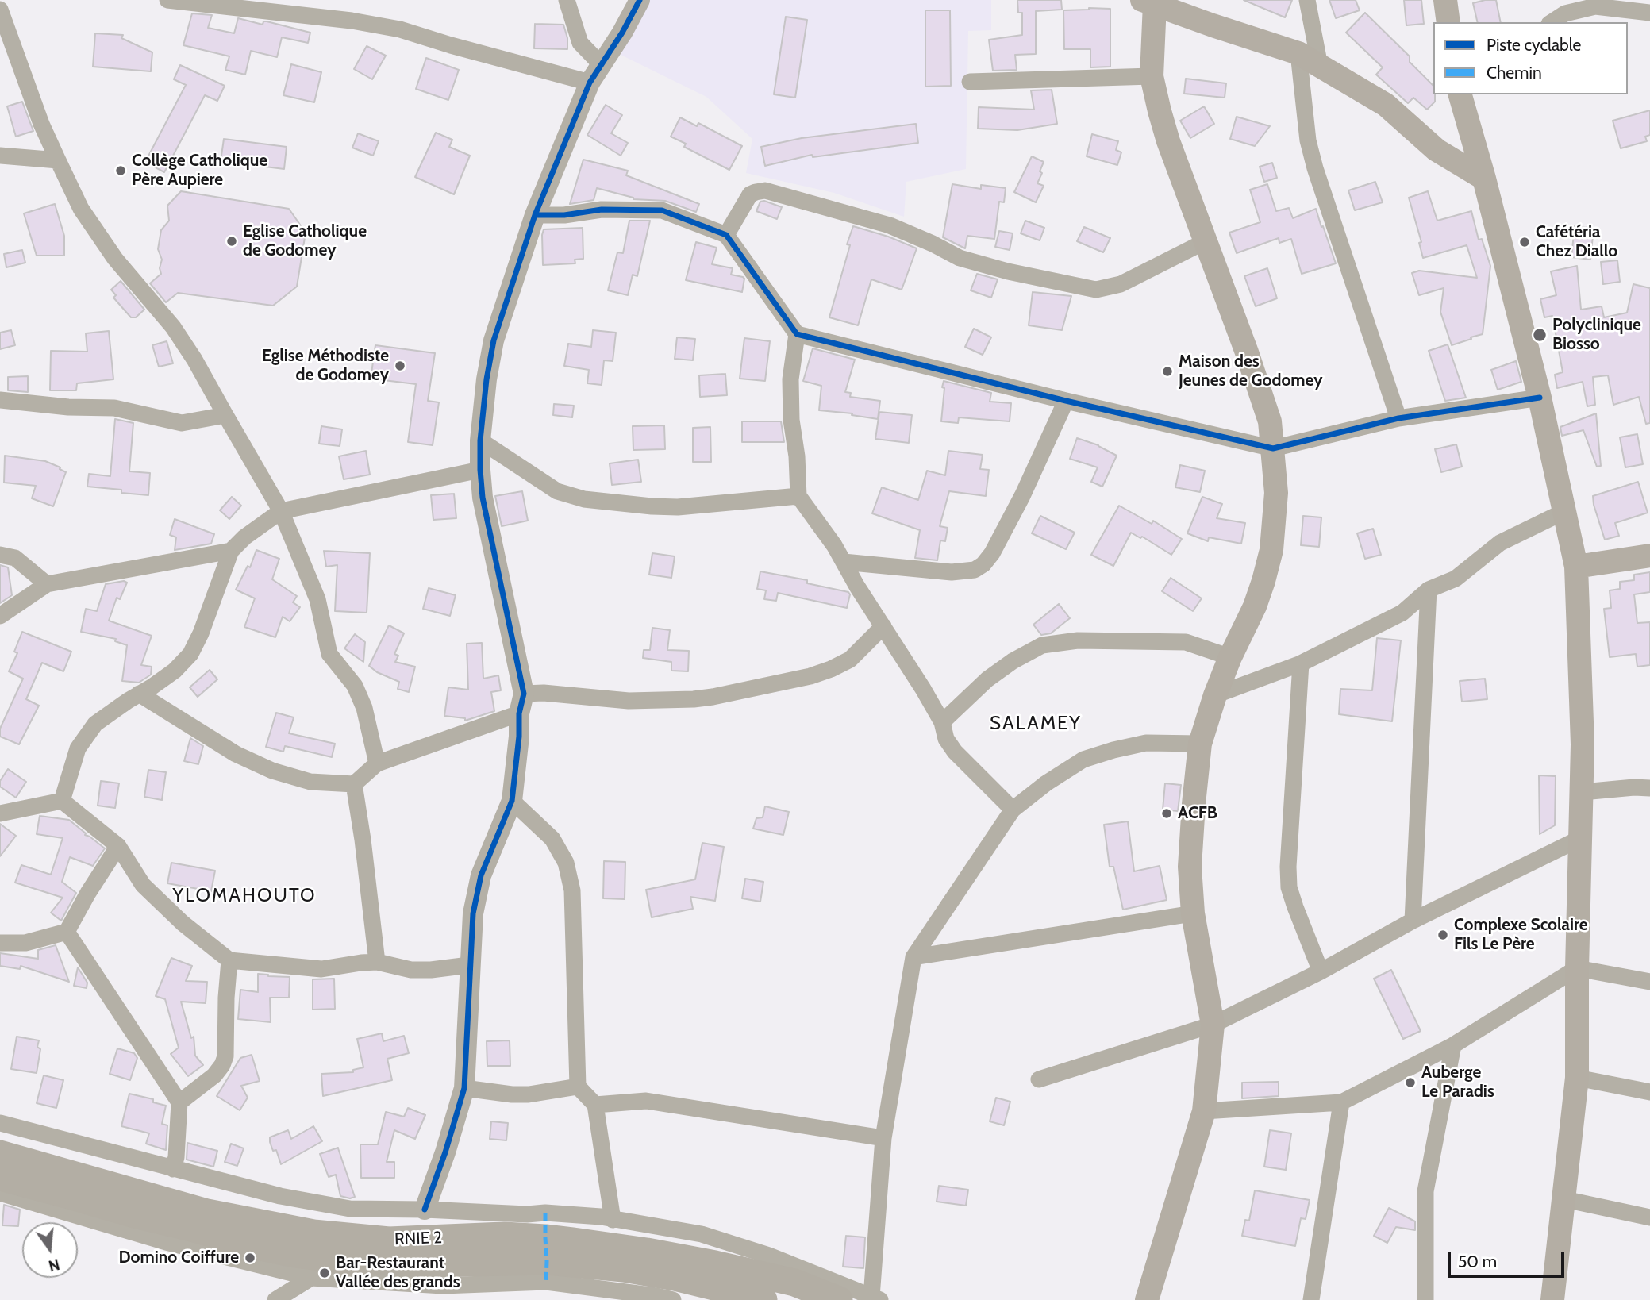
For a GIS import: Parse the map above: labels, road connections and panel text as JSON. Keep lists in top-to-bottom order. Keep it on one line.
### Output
{"streets":{"highway":["RNIE 2"]},"districts":["SALAMEY","YLOMAHOUTO"],"places":["Collège Catholique Père Aupiere","Eglise Catholique de Godomey","Cafétéria Chez Diallo","Polyclinique Biosso","Eglise Méthodiste de Godomey","Maison des Jeunes de Godomey","ACFB","Complexe Scolaire Fils Le Père","Auberge Le Paradis","Domino Coiffure","Bar-Restaurant Vallée des grands"],"legend":["Piste cyclable","Chemin"],"scale_bar":"50 m","north":"bottom"}
